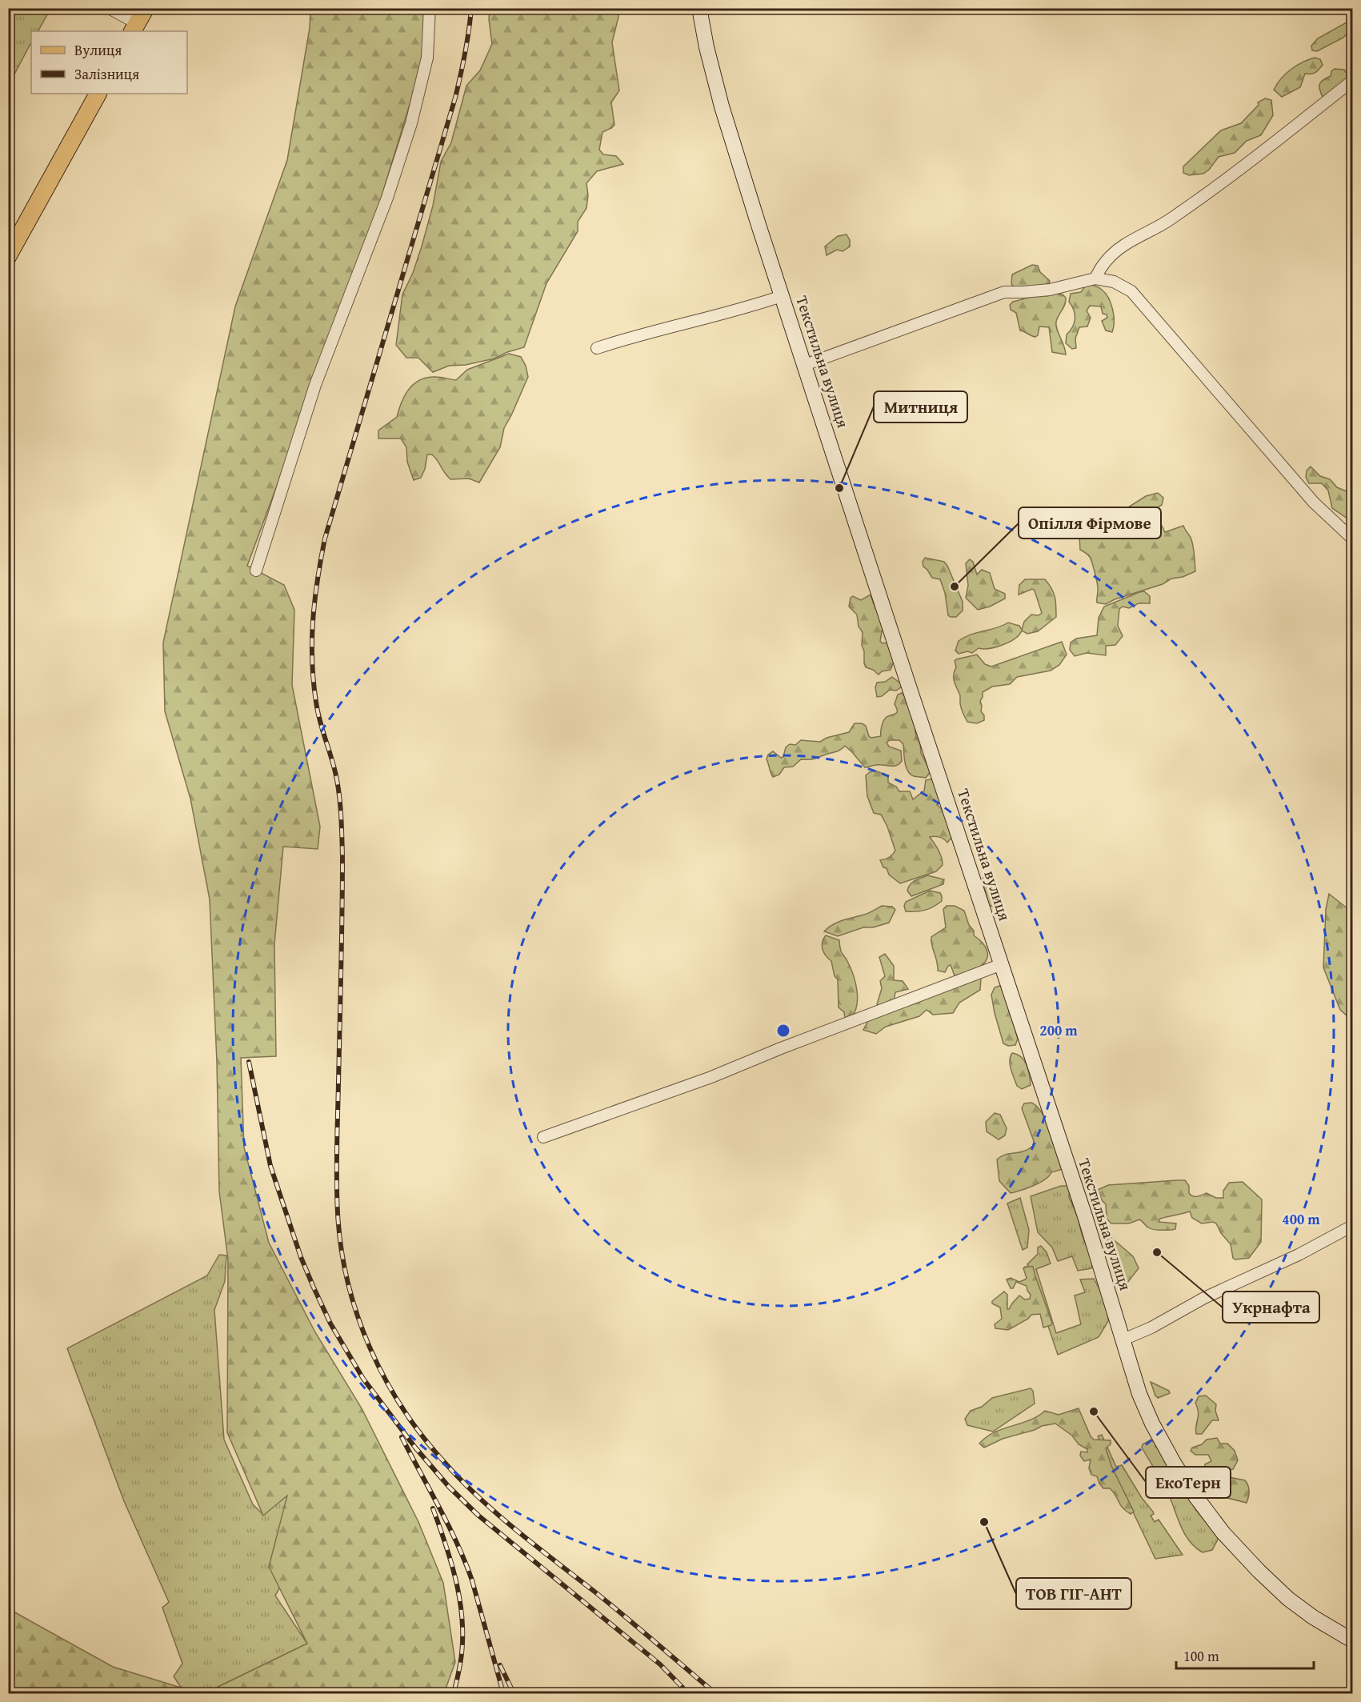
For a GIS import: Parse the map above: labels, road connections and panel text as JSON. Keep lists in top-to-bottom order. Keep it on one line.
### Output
{"streets":{"street":["Текстильна вулиця"]},"places":["Митниця","Опілля Фірмове","Укрнафта","ЕкоТерн","ТОВ ГІГ-АНТ"],"legend":["Вулиця","Залізниця"],"scale_bar":"100 m","rings":["200 m","400 m"]}
